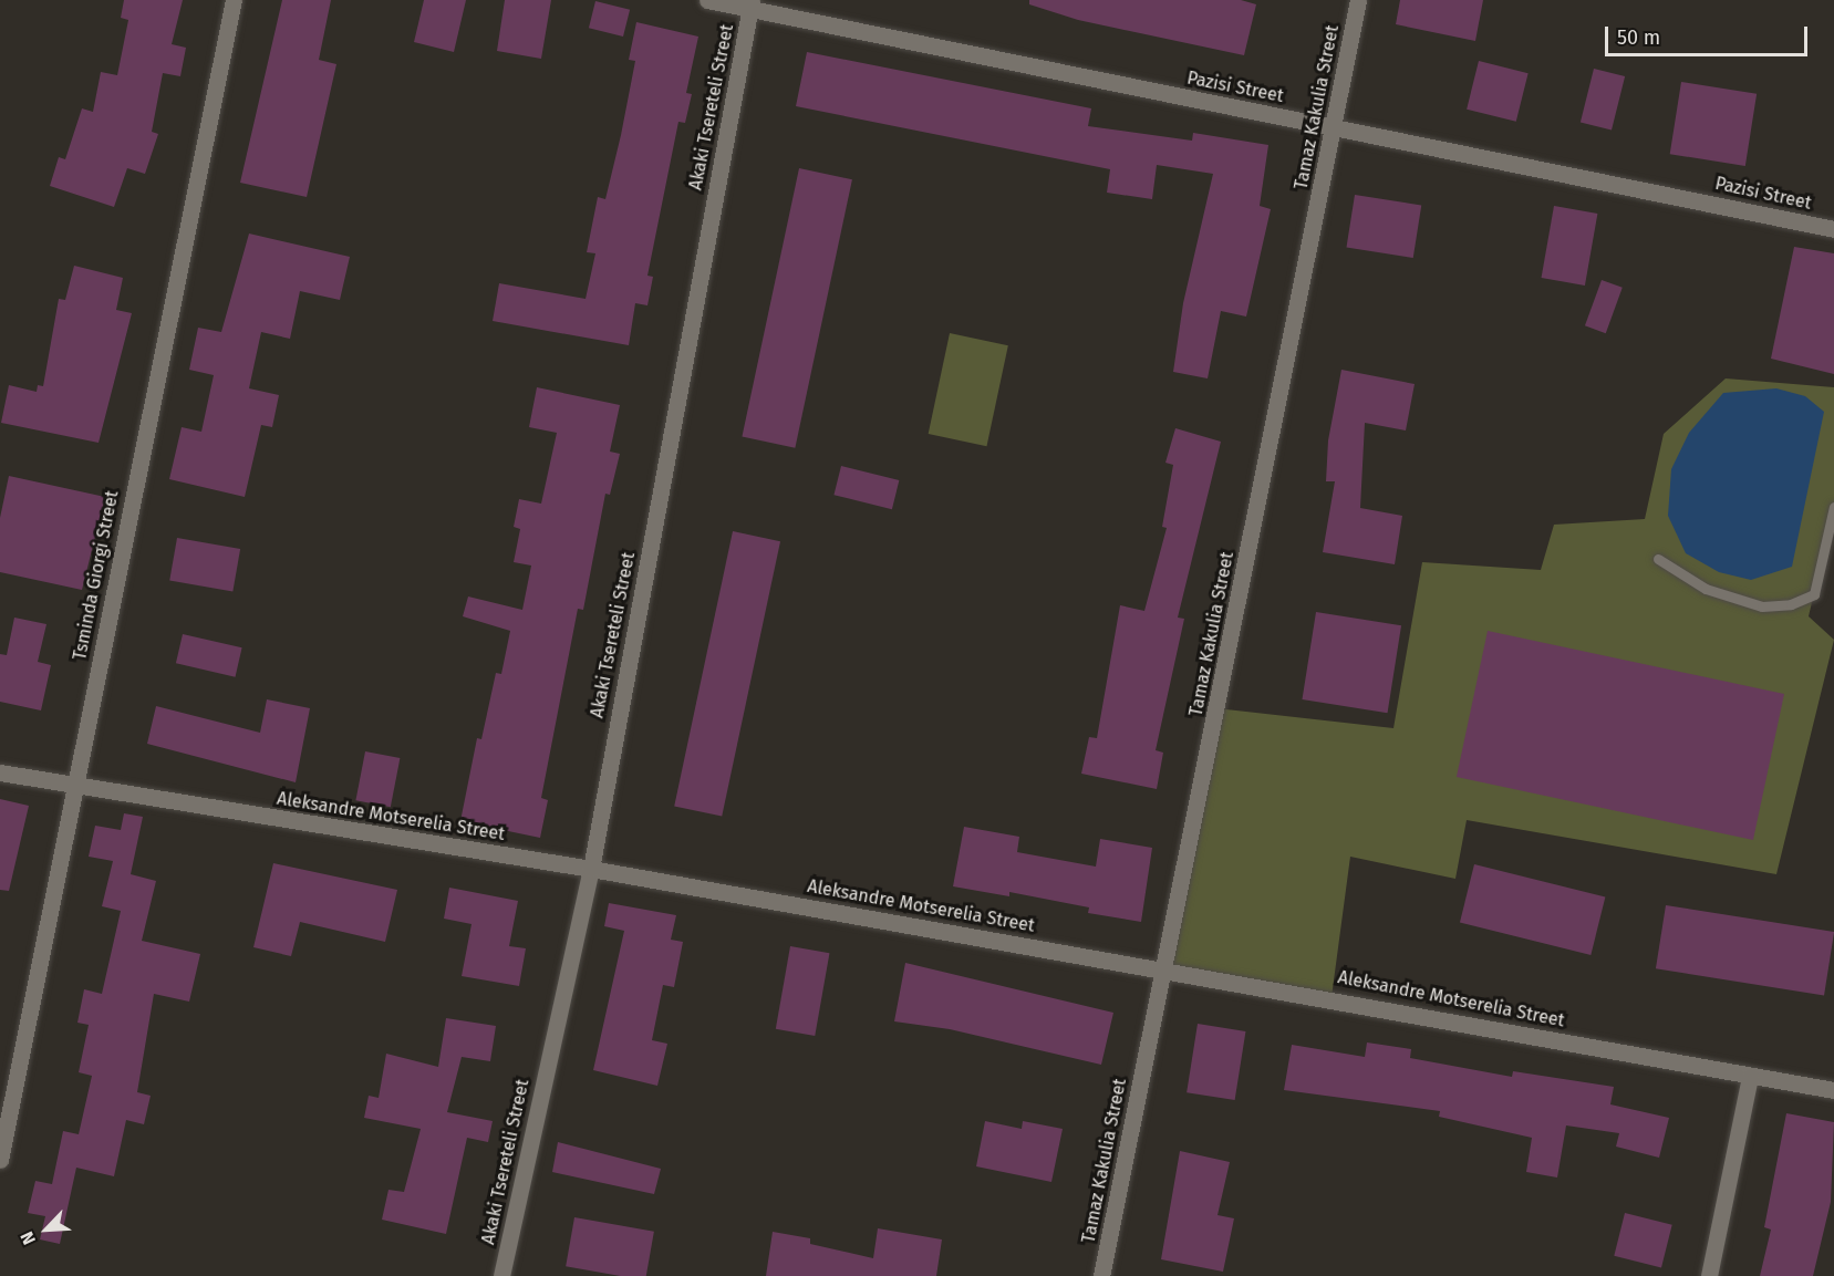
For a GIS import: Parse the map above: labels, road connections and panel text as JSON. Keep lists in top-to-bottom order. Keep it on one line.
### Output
{"streets":{"street":["Pazisi Street","Akaki Tsereteli Street","Tamaz Kakulia Street","Tsminda Giorgi Street","Aleksandre Motserelia Street"]},"crossings":[["Pazisi Street","Akaki Tsereteli Street"],["Pazisi Street","Tamaz Kakulia Street"],["Akaki Tsereteli Street","Aleksandre Motserelia Street"],["Tamaz Kakulia Street","Aleksandre Motserelia Street"],["Tsminda Giorgi Street","Aleksandre Motserelia Street"]],"scale_bar":"50 m","north":"bottom left"}
